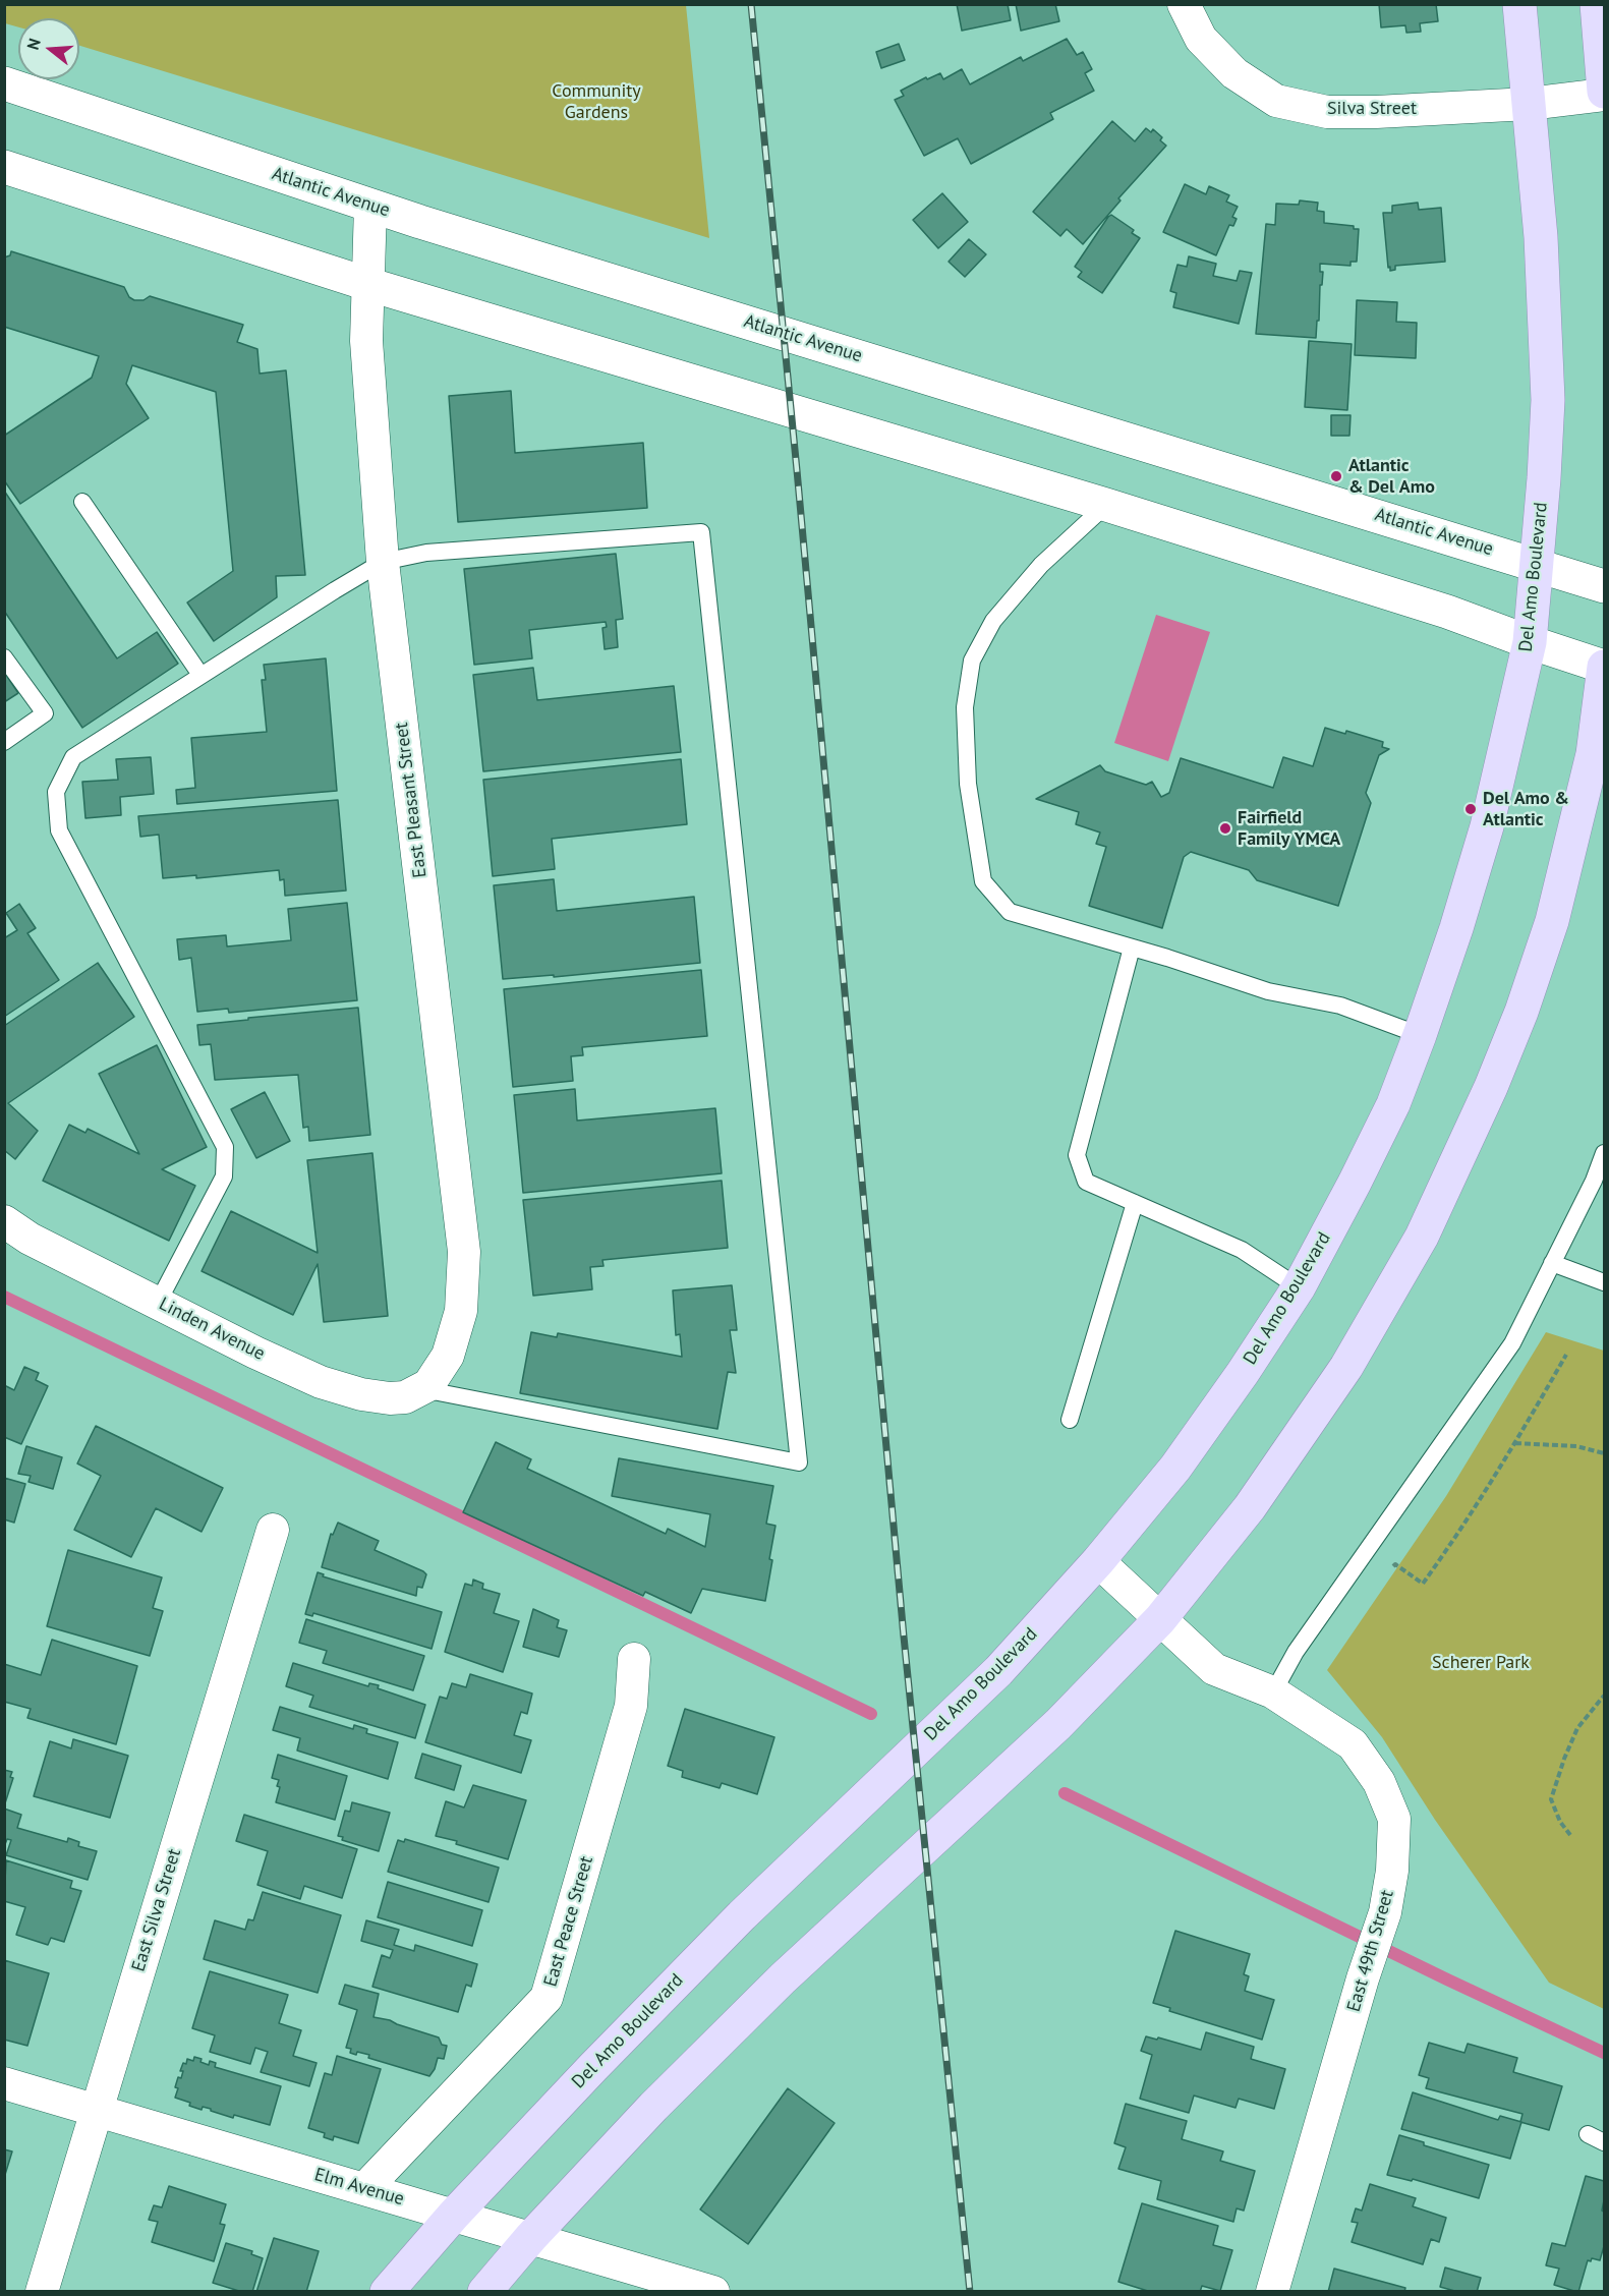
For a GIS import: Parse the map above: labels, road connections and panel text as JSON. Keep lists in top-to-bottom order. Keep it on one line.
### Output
{"streets":{"main road":["Atlantic Avenue","Del Amo Boulevard"],"street":["Silva Street","East Pleasant Street","Linden Avenue","East Silva Street","East Peace Street","East 49th Street","Elm Avenue"]},"crossings":[["Silva Street","Del Amo Boulevard"],["Atlantic Avenue","Del Amo Boulevard"],["Atlantic Avenue","East Pleasant Street"],["Del Amo Boulevard","East 49th Street"],["Del Amo Boulevard","Elm Avenue"],["East Pleasant Street","Linden Avenue"],["East Silva Street","Elm Avenue"],["East Peace Street","Elm Avenue"]],"parks":["Community Gardens","Scherer Park"],"places":["Atlantic & Del Amo","Del Amo & Atlantic","Fairfield Family YMCA"],"north":"left"}
